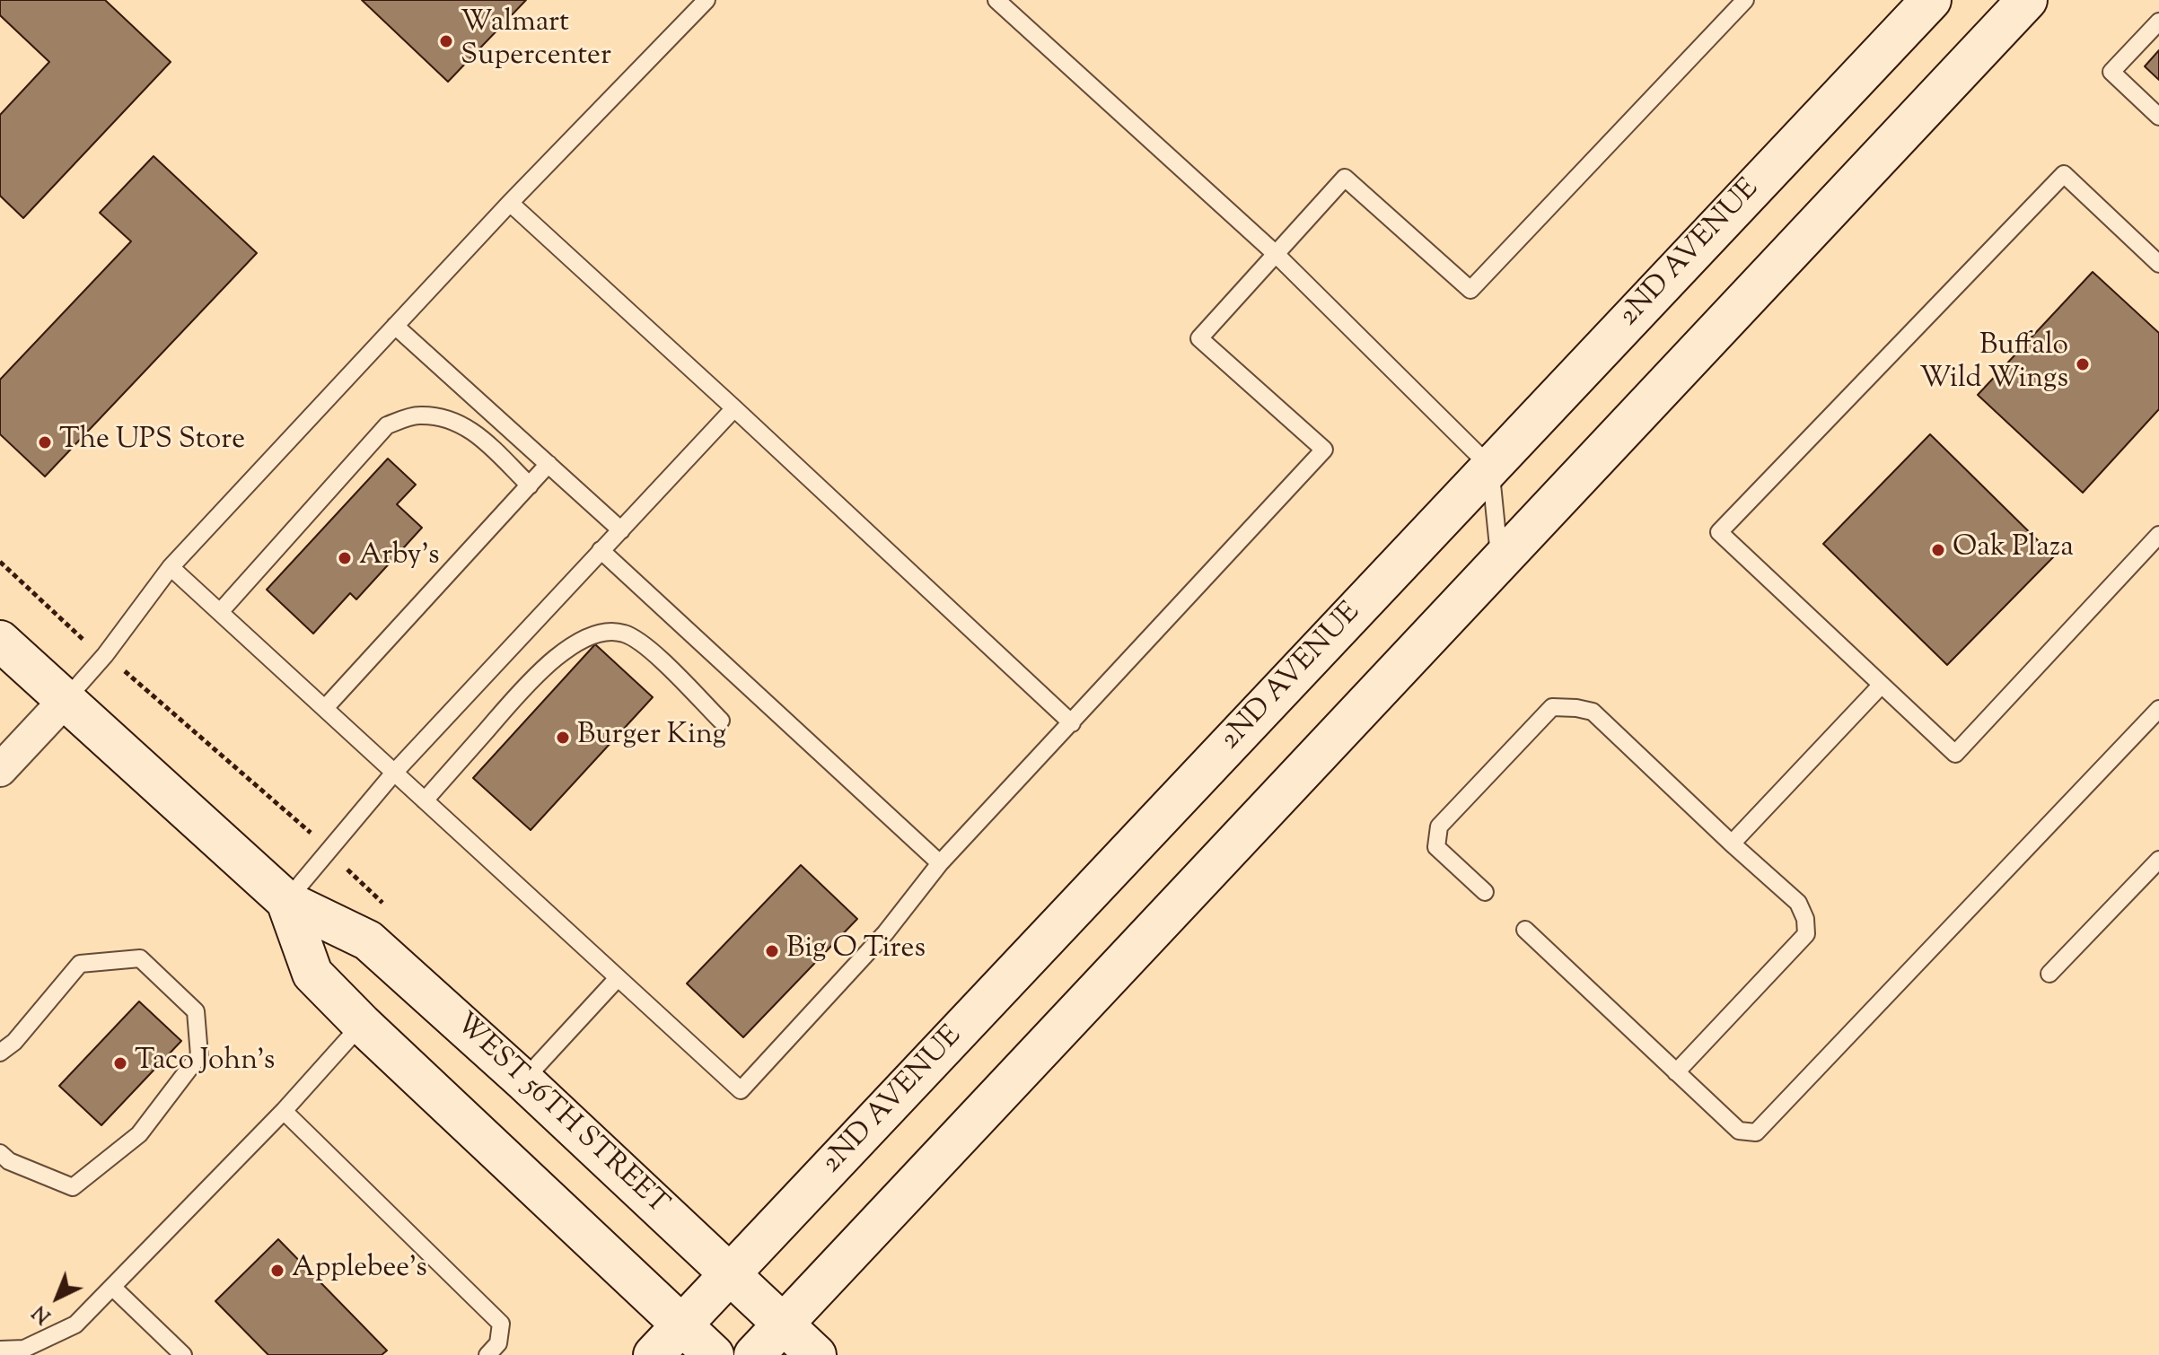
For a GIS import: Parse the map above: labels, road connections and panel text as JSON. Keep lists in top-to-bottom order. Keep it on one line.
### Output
{"streets":{"main road":["2ND AVENUE","WEST 56TH STREET"]},"crossings":[["2ND AVENUE","WEST 56TH STREET"]],"places":["Walmart Supercenter","Buffalo Wild Wings","The UPS Store","Oak Plaza","Arby's","Burger King","Big O Tires","Taco John's","Applebee's"],"north":"bottom left"}
